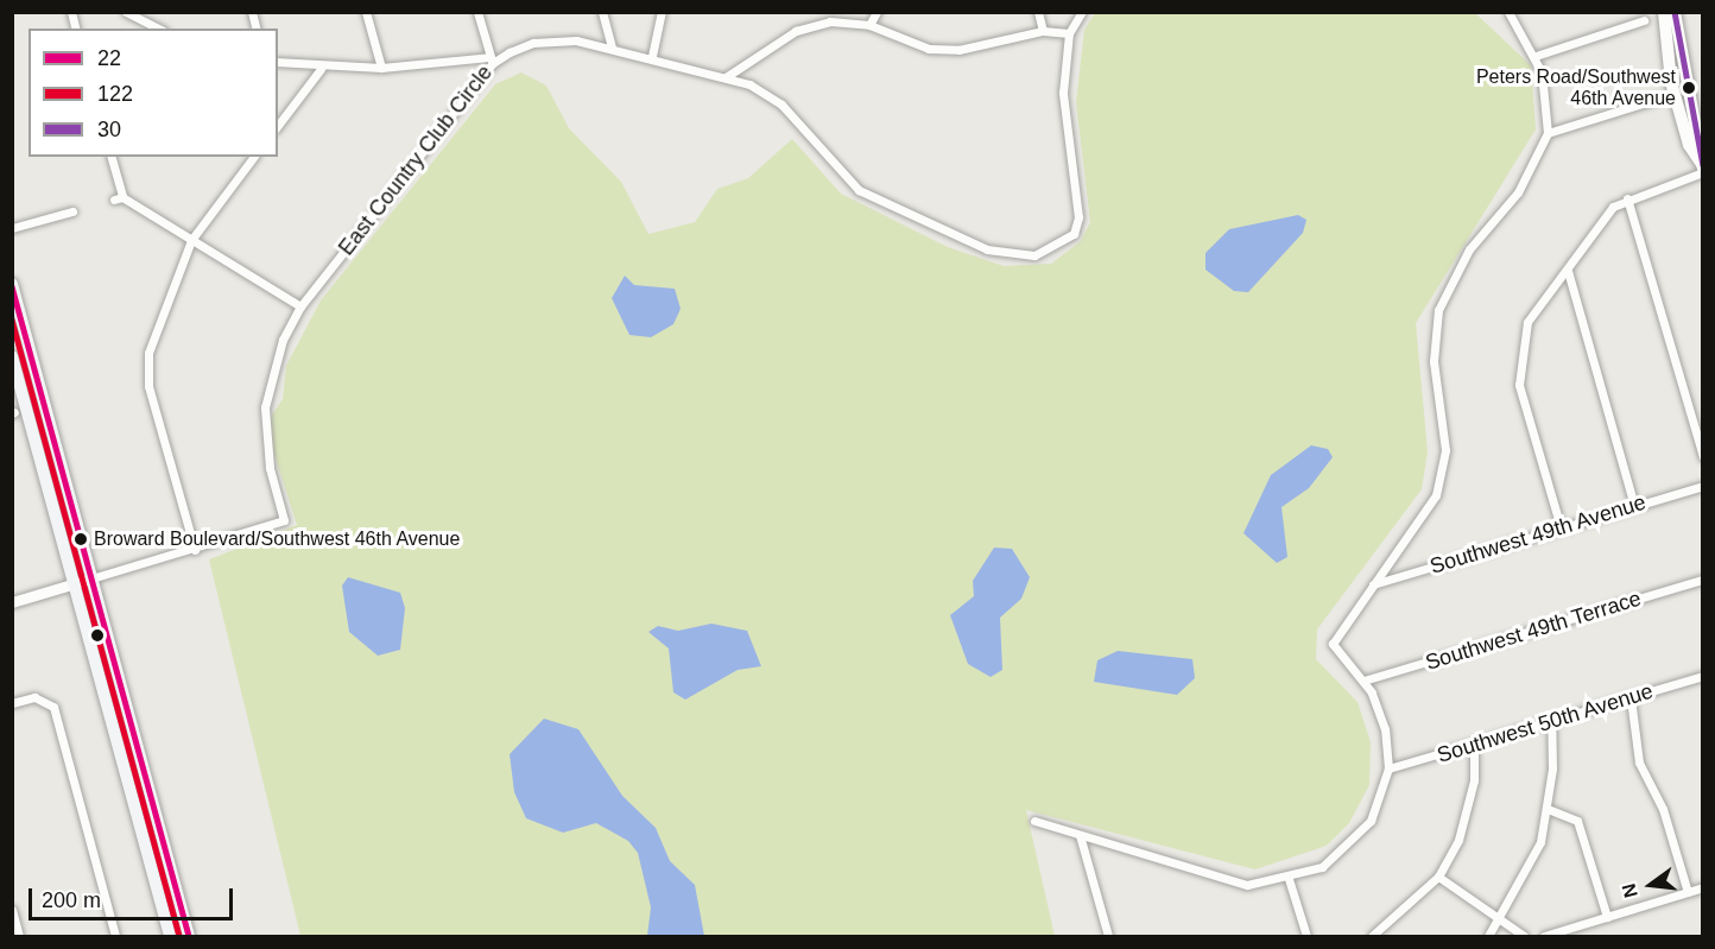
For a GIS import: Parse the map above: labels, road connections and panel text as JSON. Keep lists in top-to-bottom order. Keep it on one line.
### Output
{"streets":{"street":["East Country Club Circle","Southwest 49th Avenue","Southwest 49th Terrace","Southwest 50th Avenue"]},"places":["Peters Road/Southwest 46th Avenue","Broward Boulevard/Southwest 46th Avenue"],"lines":["transit line 30","transit line 22","transit line 122"],"legend":["22","122","30"],"scale_bar":"200 m","north":"left"}
